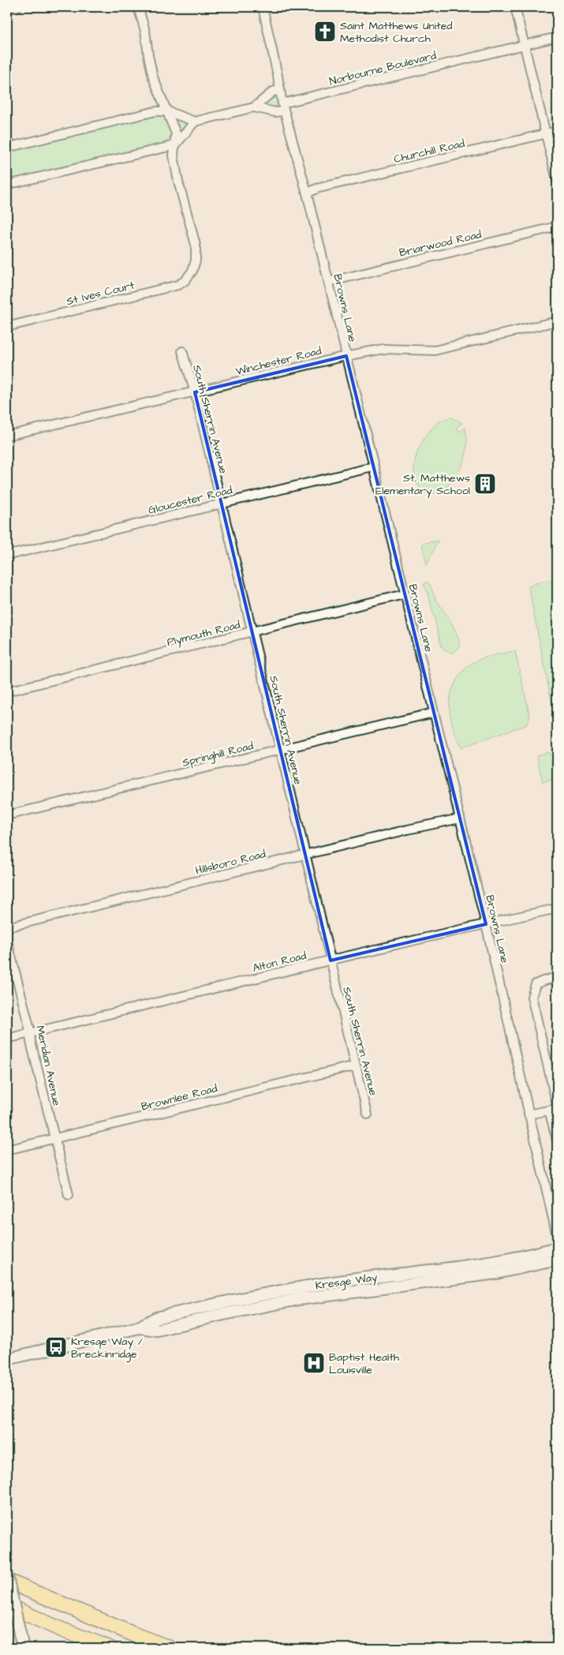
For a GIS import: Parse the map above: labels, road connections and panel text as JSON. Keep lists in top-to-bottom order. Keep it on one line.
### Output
{"streets":{"street":["Norbourne Boulevard","Churchill Road","Briarwood Road","St Ives Court","Browns Lane","Winchester Road","South Sherrin Avenue","Gloucester Road","Plymouth Road","Springhill Road","Hillsboro Road","Alton Road","Meridian Avenue","Brownlee Road","Kresge Way"]},"crossings":[["Norbourne Boulevard","Browns Lane"],["Churchill Road","Browns Lane"],["Briarwood Road","Browns Lane"],["Browns Lane","Winchester Road"],["Browns Lane","Gloucester Road"],["Browns Lane","Plymouth Road"],["Browns Lane","Springhill Road"],["Browns Lane","Hillsboro Road"],["Browns Lane","Alton Road"],["Winchester Road","South Sherrin Avenue"],["South Sherrin Avenue","Gloucester Road"],["South Sherrin Avenue","Plymouth Road"],["South Sherrin Avenue","Springhill Road"],["South Sherrin Avenue","Hillsboro Road"],["South Sherrin Avenue","Alton Road"],["South Sherrin Avenue","Brownlee Road"],["Alton Road","Meridian Avenue"],["Meridian Avenue","Brownlee Road"]],"places":{"church":["Saint Matthews United Methodist Church"],"building":["St. Matthews Elementary School"],"bus stop":["Kresge Way / Breckinridge"],"hospital":["Baptist Health Louisville"]}}
